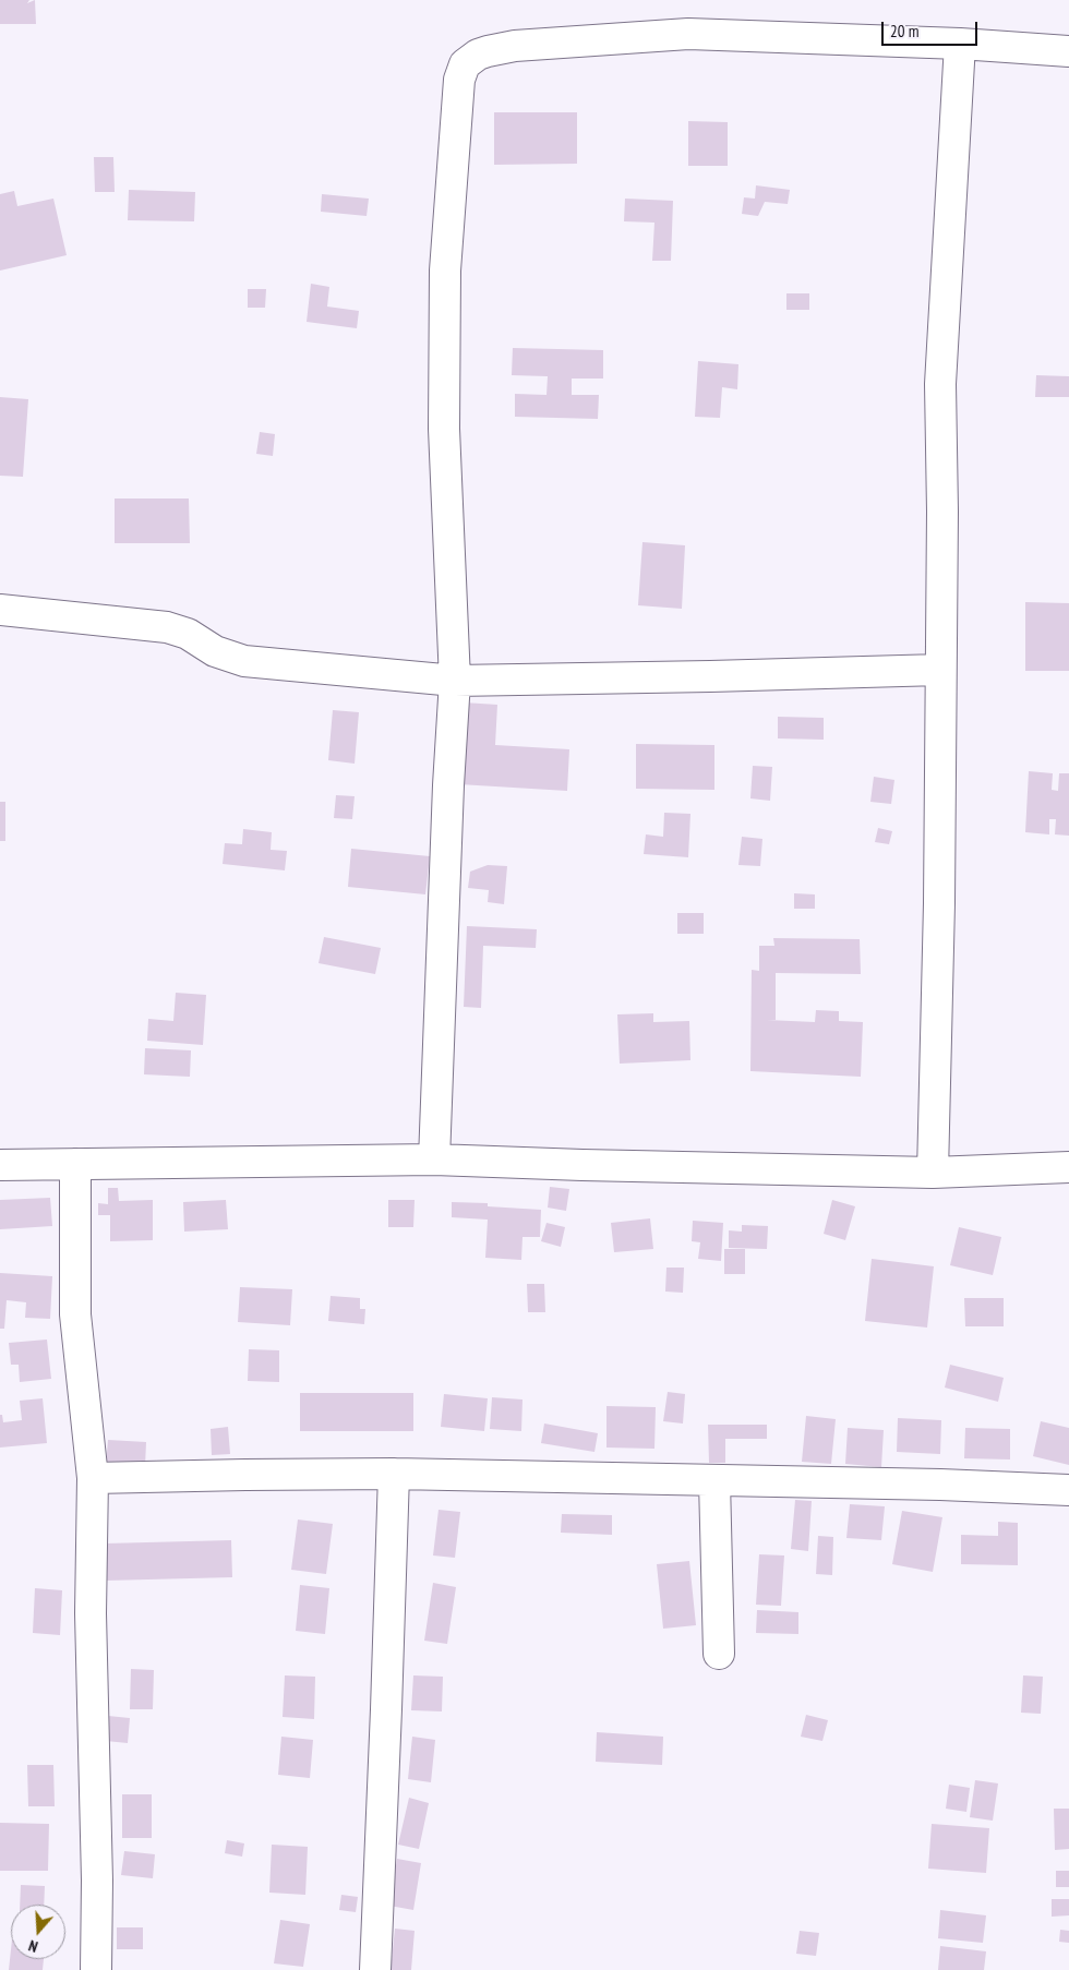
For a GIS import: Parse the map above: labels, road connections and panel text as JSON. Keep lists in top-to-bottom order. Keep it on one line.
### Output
{"scale_bar":"20 m","north":"bottom"}
